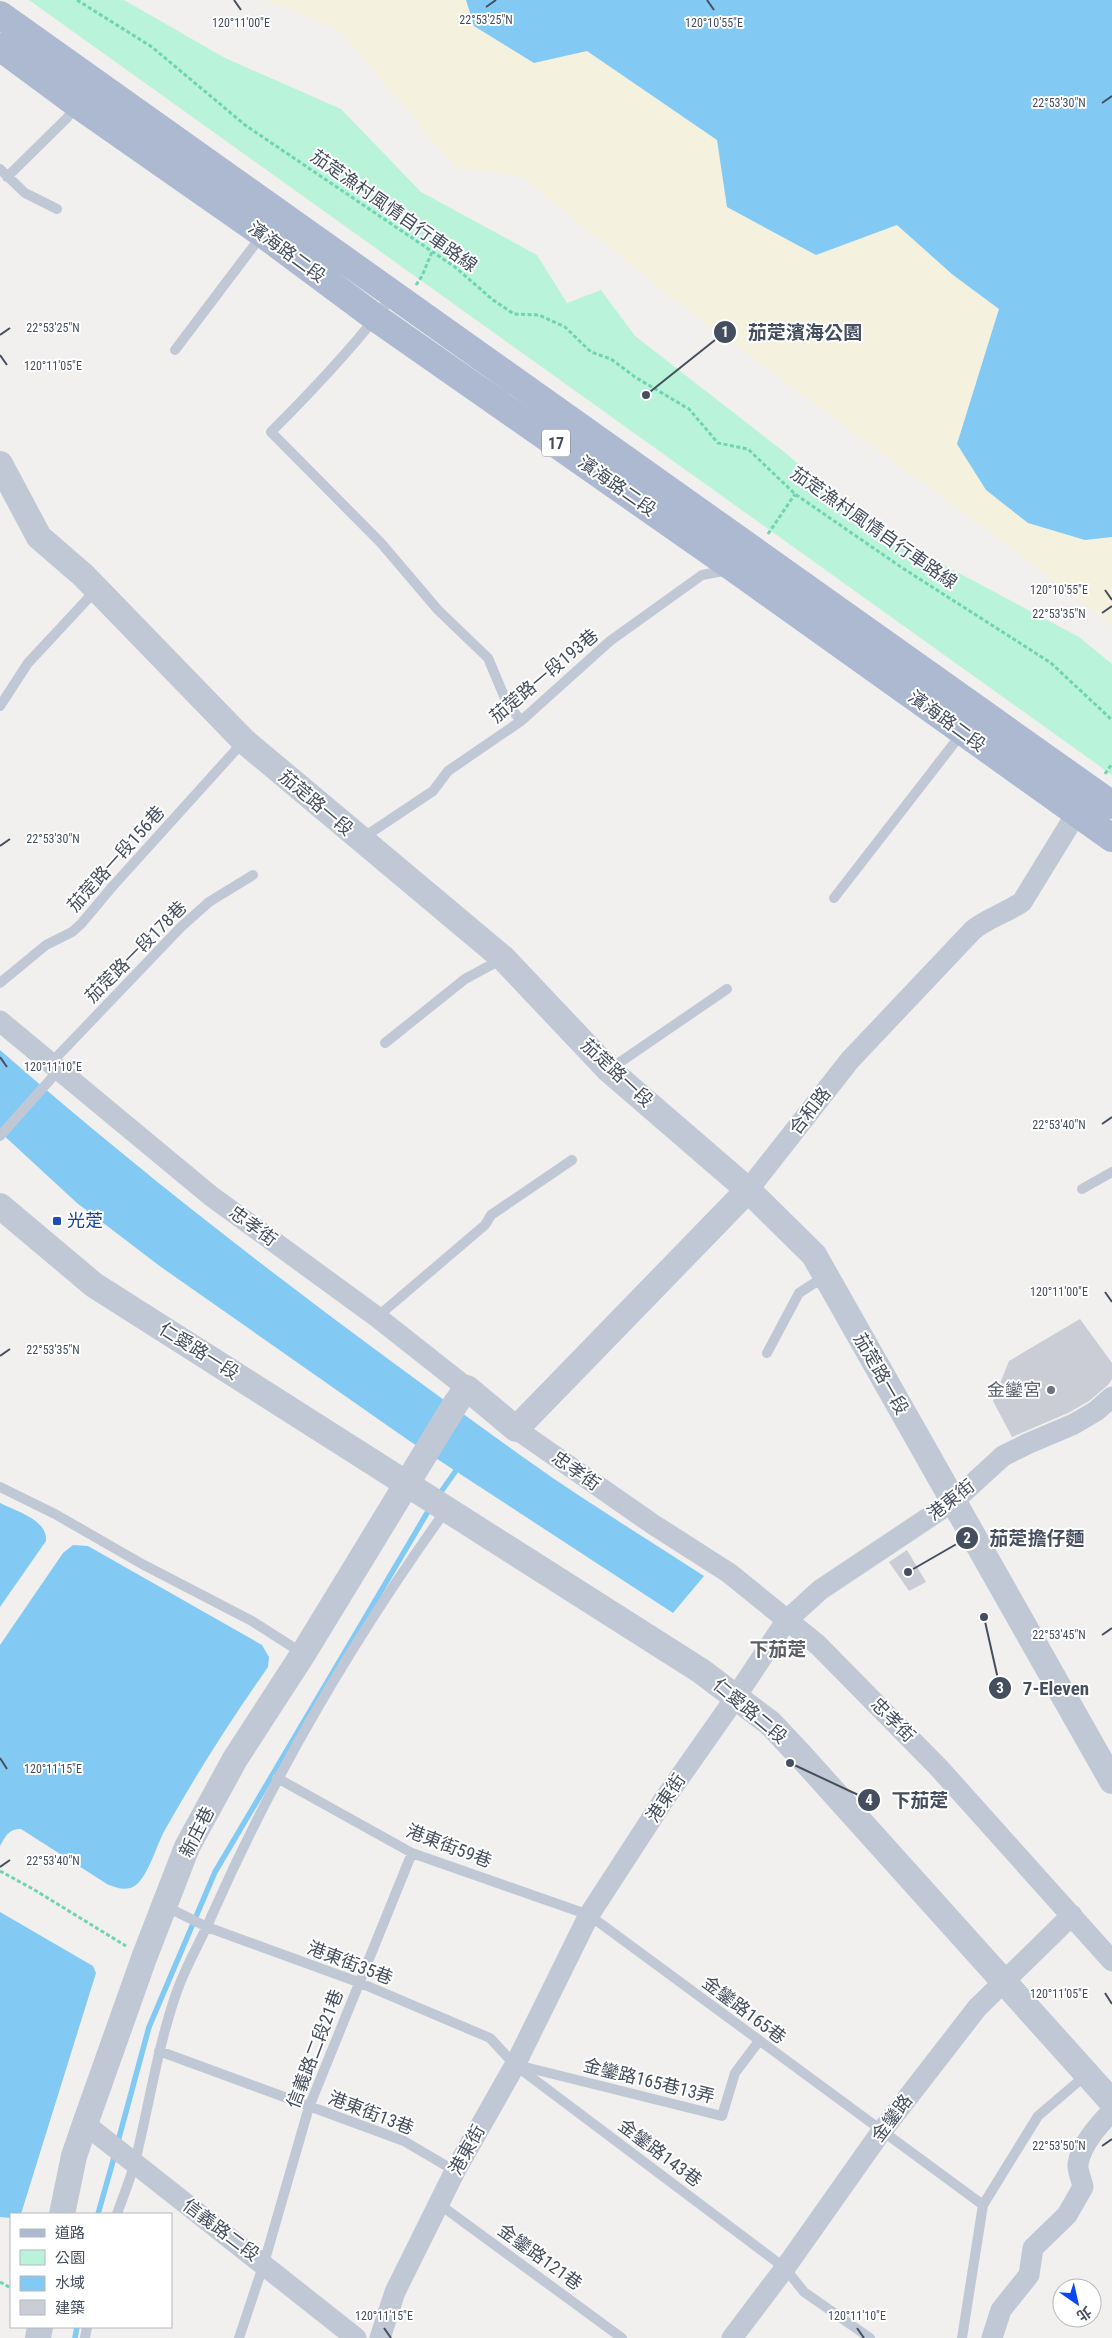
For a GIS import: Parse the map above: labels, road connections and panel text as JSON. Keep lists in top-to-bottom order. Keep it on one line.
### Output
{"streets":{"main road":["濱海路二段","17"],"street":["茄萣路一段","合和路","忠孝街","仁愛路一段","港東街","仁愛路二段","新庄巷","金鑾路","信義路二段"],"lane":["茄萣路一段193巷","茄萣路一段156巷","茄萣路一段178巷","港東街59巷","港東街35巷","金鑾路165巷","信義路二段21巷","金鑾路165巷13弄","港東街13巷","金鑾路143巷","金鑾路121巷"],"path":["茄萣漁村風情自行車路線"]},"crossings":[["濱海路二段","茄萣路一段193巷"],["濱海路二段","合和路"],["茄萣路一段193巷","茄萣路一段"],["茄萣路一段","茄萣路一段156巷"],["茄萣路一段","合和路"],["茄萣路一段","港東街"],["茄萣路一段178巷","忠孝街"],["合和路","忠孝街"],["忠孝街","港東街"],["忠孝街","新庄巷"],["忠孝街","金鑾路"],["仁愛路一段","仁愛路二段"],["仁愛路一段","新庄巷"],["港東街","仁愛路二段"],["港東街","港東街59巷"],["港東街","港東街35巷"],["港東街","金鑾路165巷"],["港東街","金鑾路165巷13弄"],["港東街","港東街13巷"],["港東街","金鑾路143巷"],["港東街","金鑾路121巷"],["仁愛路二段","新庄巷"],["仁愛路二段","金鑾路"],["新庄巷","港東街35巷"],["新庄巷","信義路二段"],["港東街59巷","金鑾路165巷"],["港東街59巷","信義路二段21巷"],["港東街35巷","信義路二段21巷"],["港東街35巷","金鑾路165巷13弄"],["港東街35巷","金鑾路143巷"],["金鑾路165巷","金鑾路165巷13弄"],["金鑾路165巷","金鑾路"],["信義路二段21巷","港東街13巷"],["信義路二段21巷","信義路二段"],["金鑾路165巷13弄","金鑾路143巷"],["金鑾路","金鑾路143巷"]],"districts":["下茄萣"],"places":{"other":["茄萣濱海公園","金鑾宮","茄萣擔仔麵","7-Eleven","下茄萣"],"transit":["光萣"]},"legend":["道路","公園","水域","建築"],"north":"bottom right","coordinates":["22°53'25\"N","120°11'00\"E","120°10'55\"E","22°53'30\"N","120°11'05\"E","22°53'35\"N","120°11'10\"E","22°53'40\"N","22°53'45\"N","120°11'15\"E","22°53'50\"N"]}
